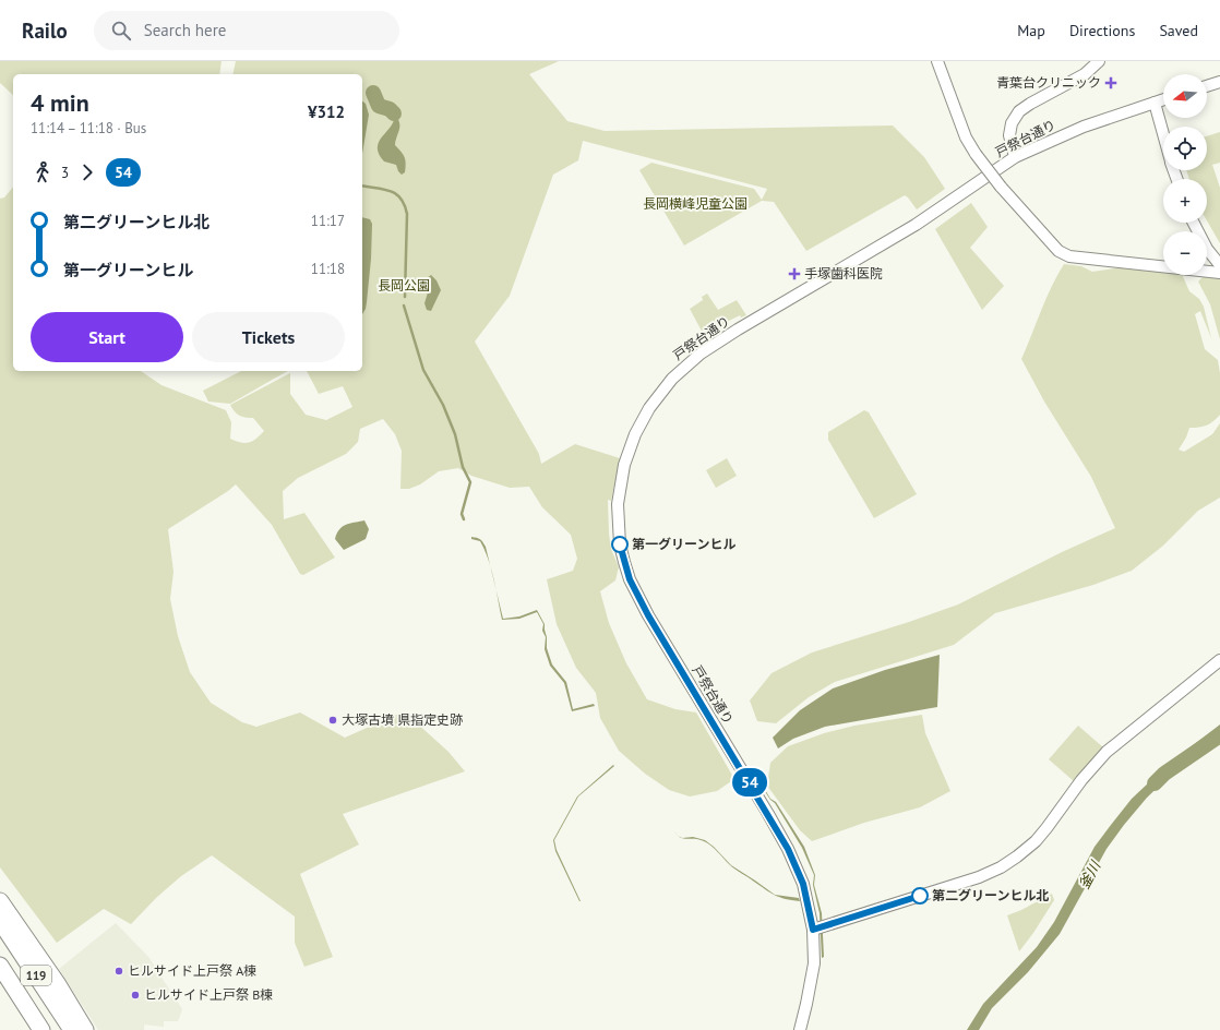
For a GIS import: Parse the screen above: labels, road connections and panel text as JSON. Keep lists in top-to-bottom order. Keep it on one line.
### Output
{"streets":{"highway":["119"],"street":["戸祭台通り"]},"water":["釜川"],"parks":["長岡横峰児童公園","長岡公園"],"places":{"health":["青葉台クリニック","手塚歯科医院"],"other":["第一グリーンヒル","大塚古墳 県指定史跡","第二グリーンヒル北","ヒルサイド上戸祭 A棟","ヒルサイド上戸祭 B棟"]},"lines":["bus line 54"],"north":"left","page":{"header":"Railo","search":"Search here","nav":["Map","Directions","Saved"],"on_map":"54","map_buttons":["+","−"],"heading":["4 min","11:14 – 11:18 · Bus","¥312"],"legs":["3","54"],"list":[{"name":"第二グリーンヒル北","value":"11:17"},{"name":"第一グリーンヒル","value":"11:18"}],"buttons":["Start","Tickets"]}}
